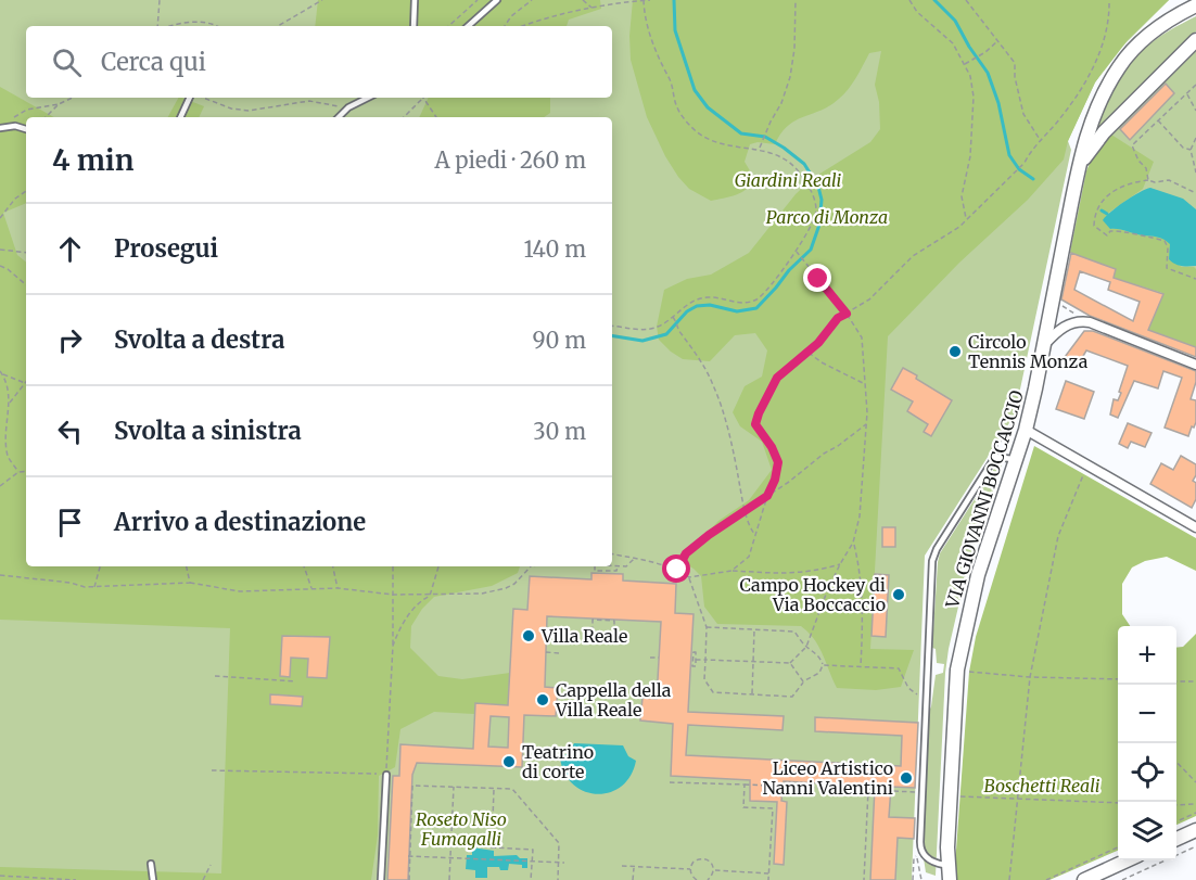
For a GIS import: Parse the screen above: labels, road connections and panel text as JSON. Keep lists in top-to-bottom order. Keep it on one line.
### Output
{"streets":{"main road":["VIA GIOVANNI BOCCACCIO"]},"parks":["Giardini Reali","Parco di Monza","Boschetti Reali","Roseto Niso Fumagalli"],"places":["Circolo Tennis Monza","Campo Hockey di Via Boccaccio","Villa Reale","Cappella della Villa Reale","Teatrino di corte","Liceo Artistico Nanni Valentini"],"page":{"search":"Cerca qui","heading":["4 min","A piedi · 260 m"],"list":[["Prosegui","140 m"],["Svolta a destra","90 m"],["Svolta a sinistra","30 m"],"Arrivo a destinazione"],"map_buttons":["+","−"]}}
